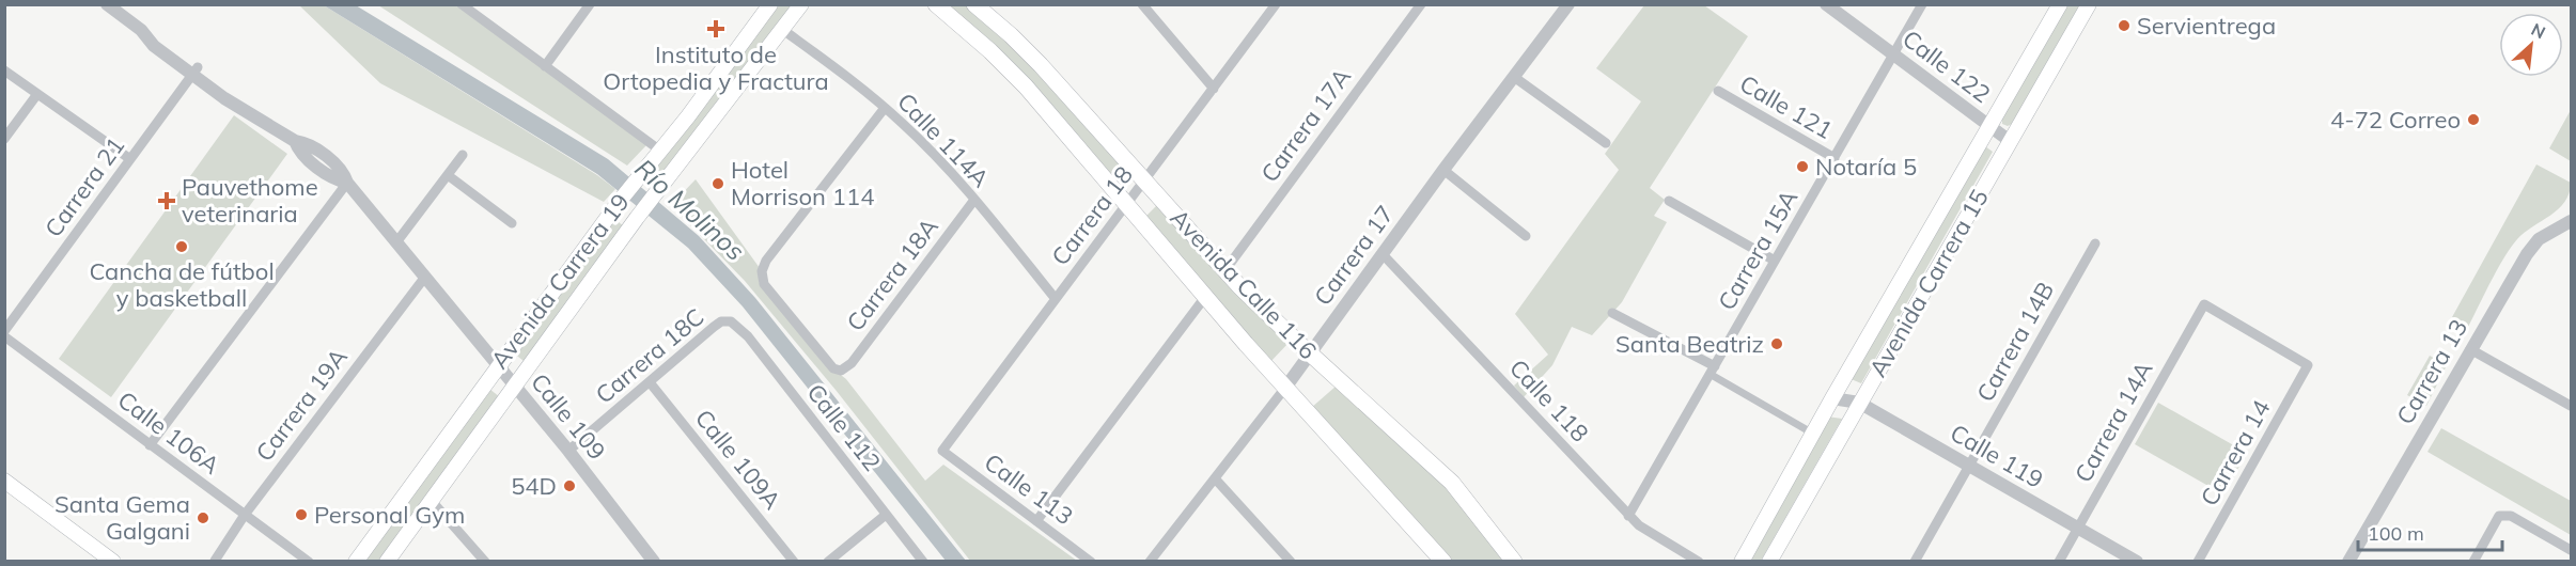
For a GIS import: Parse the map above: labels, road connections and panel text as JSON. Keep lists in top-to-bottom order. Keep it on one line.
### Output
{"streets":{"main road":["Avenida Carrera 19","Avenida Carrera 15","Avenida Calle 116"],"street":["Calle 122","Calle 121","Carrera 17A","Calle 114A","Carrera 21","Carrera 18","Carrera 15A","Carrera 17","Carrera 18A","Carrera 14B","Carrera 18C","Carrera 13","Calle 118","Carrera 19A","Calle 109","Carrera 14A","Calle 112","Calle 106A","Carrera 14","Calle 119","Calle 109A","Calle 113"]},"crossings":[["Calle 122","Carrera 15A"],["Calle 122","Avenida Carrera 15"],["Calle 121","Carrera 15A"],["Carrera 17A","Avenida Calle 116"],["Calle 114A","Carrera 18"],["Calle 114A","Carrera 18A"],["Calle 114A","Avenida Carrera 19"],["Calle 114A","Calle 112"],["Carrera 21","Calle 109"],["Carrera 18","Avenida Calle 116"],["Carrera 18","Calle 113"],["Carrera 15A","Calle 118"],["Carrera 17","Avenida Calle 116"],["Carrera 17","Calle 118"],["Carrera 18A","Calle 112"],["Avenida Carrera 19","Calle 109"],["Avenida Carrera 15","Calle 119"],["Carrera 14B","Calle 119"],["Carrera 18C","Calle 109"],["Carrera 18C","Calle 112"],["Carrera 18C","Calle 109A"],["Carrera 19A","Calle 109"],["Carrera 19A","Calle 106A"],["Carrera 14A","Carrera 14"],["Carrera 14A","Calle 119"]],"water":["Río Molinos"],"places":{"other":["Servientrega","4-72 Correo","Notaría 5","Hotel Morrison 114","Cancha de fútbol y basketball","Santa Beatriz","54D","Personal Gym","Santa Gema Galgani"],"health":["Instituto de Ortopedia y Fractura","Pauvethome veterinaria"]},"scale_bar":"100 m","north":"top right"}
